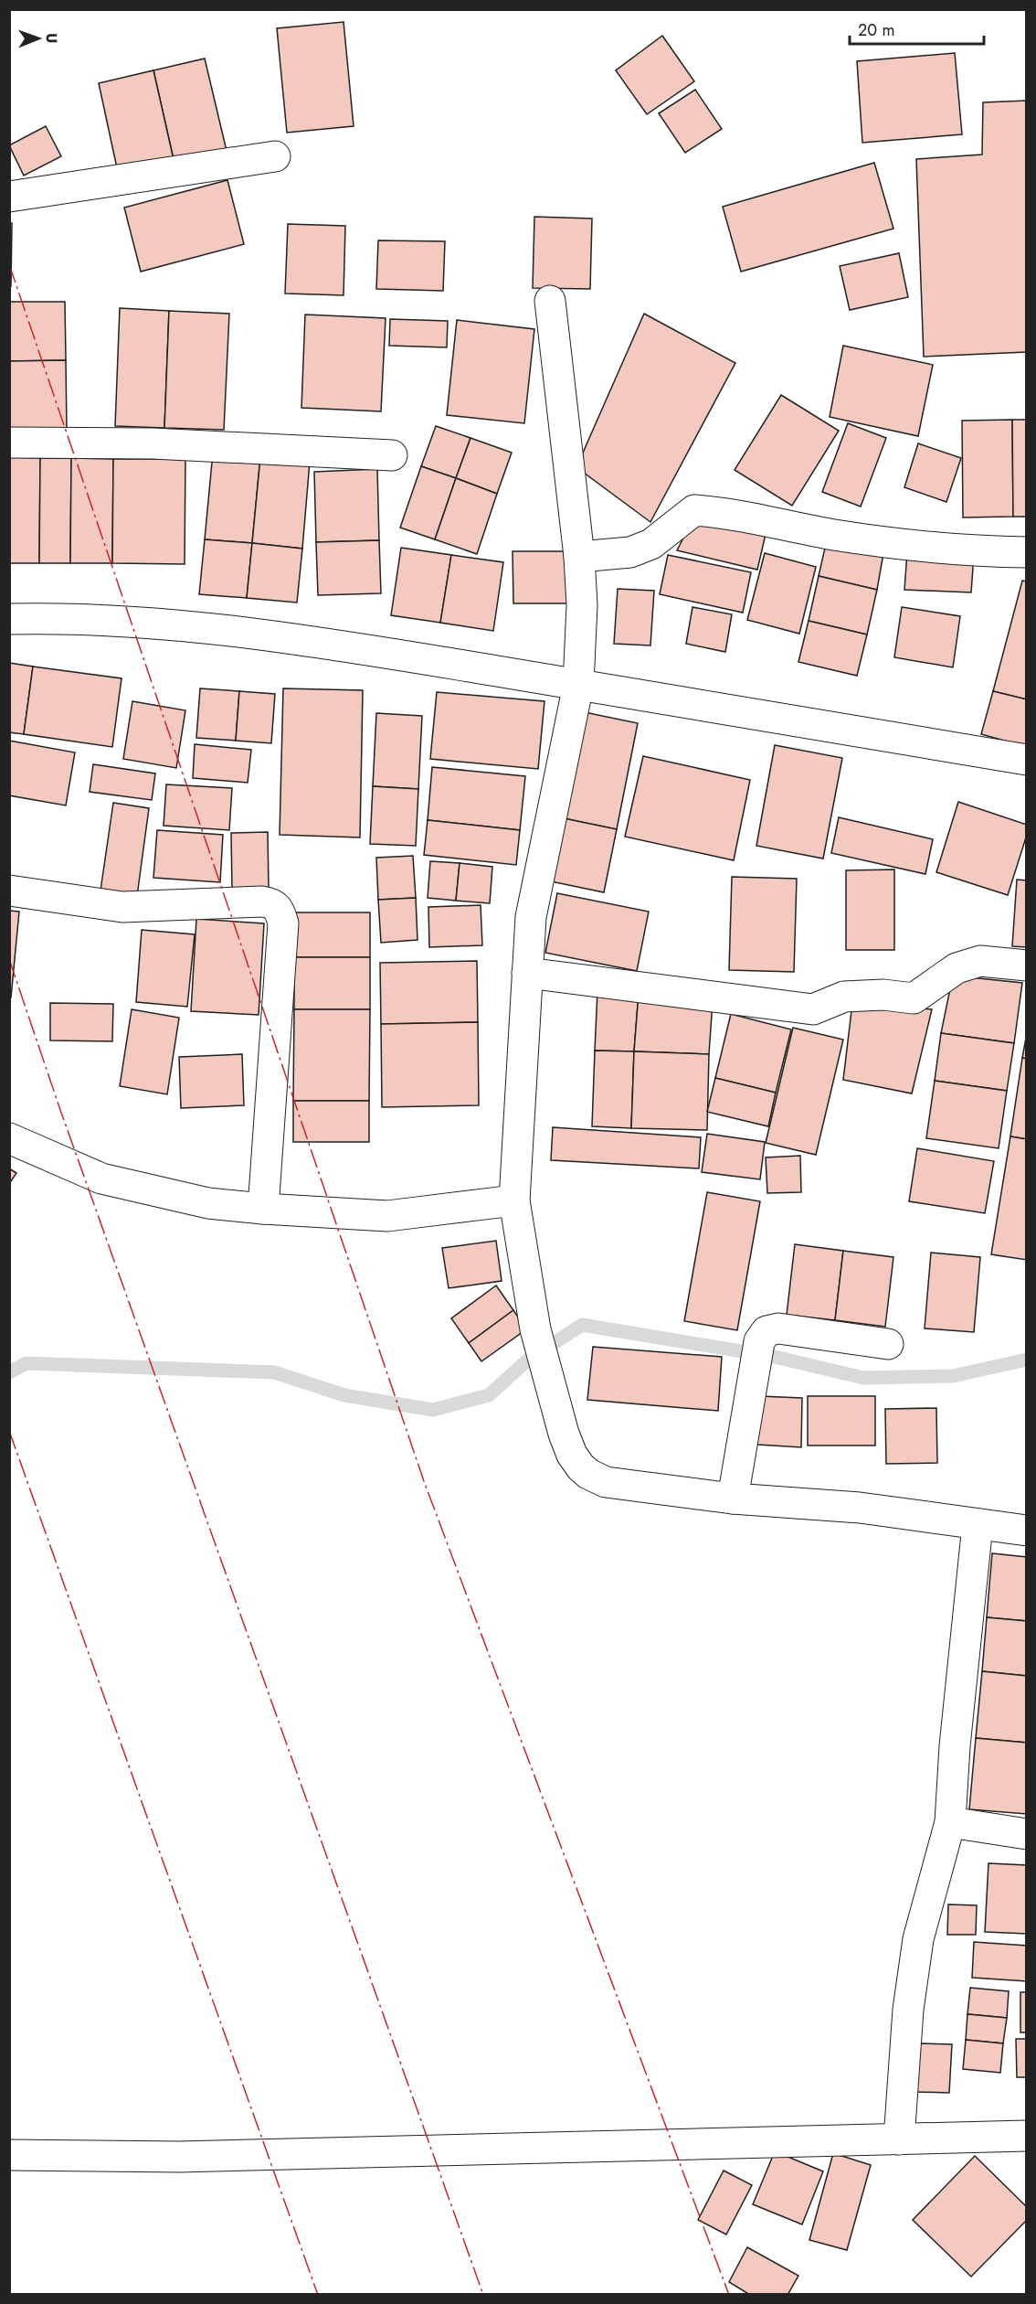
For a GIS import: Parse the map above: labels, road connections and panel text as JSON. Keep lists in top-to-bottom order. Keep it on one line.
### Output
{"scale_bar":"20 m","north":"right"}
